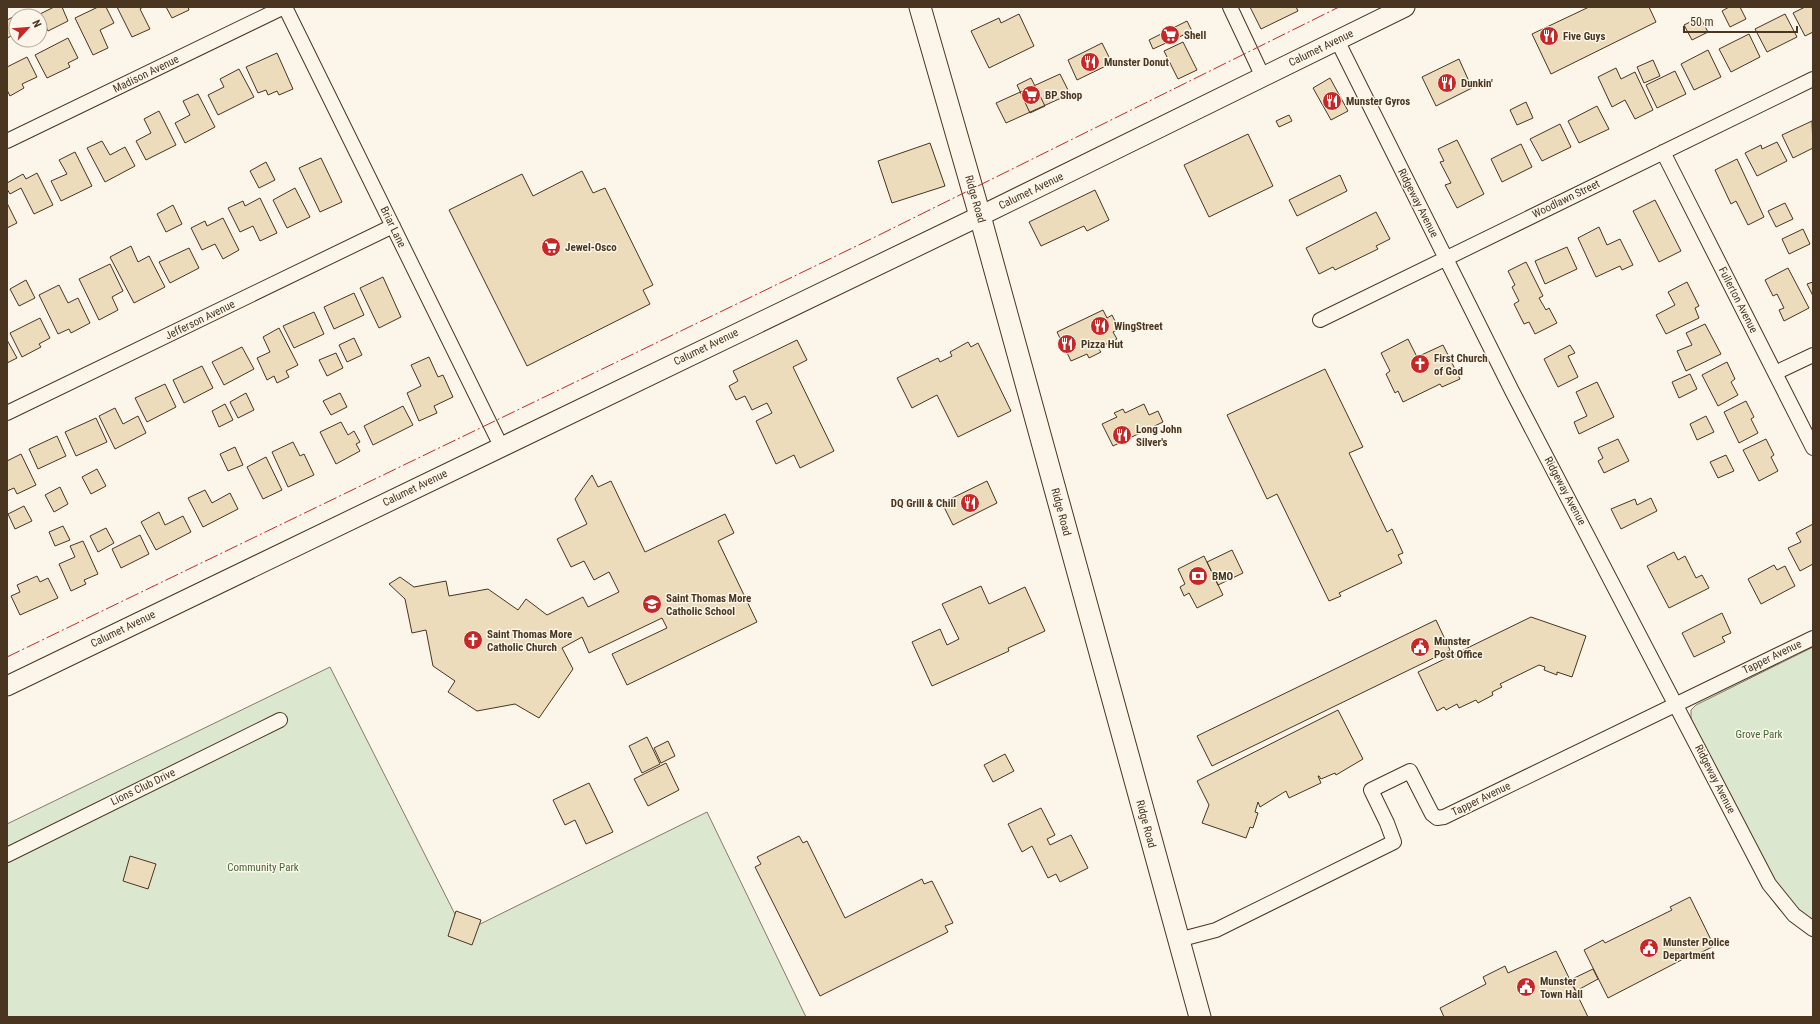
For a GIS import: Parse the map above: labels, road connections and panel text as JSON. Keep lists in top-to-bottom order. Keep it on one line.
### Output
{"streets":{"main road":["Calumet Avenue","Ridge Road"],"street":["Madison Avenue","Woodlawn Street","Ridgeway Avenue","Briar Lane","Fullerton Avenue","Jefferson Avenue","Tapper Avenue","Lions Club Drive"]},"crossings":[["Calumet Avenue","Ridge Road"],["Calumet Avenue","Ridgeway Avenue"],["Calumet Avenue","Briar Lane"],["Madison Avenue","Briar Lane"],["Ridge Road","Tapper Avenue"],["Woodlawn Street","Ridgeway Avenue"],["Woodlawn Street","Fullerton Avenue"],["Ridgeway Avenue","Tapper Avenue"],["Briar Lane","Jefferson Avenue"]],"parks":["Grove Park","Community Park"],"places":{"supermarket":["Shell","BP Shop","Jewel-Osco"],"restaurant":["Five Guys","Munster Donut","Dunkin'","Munster Gyros","WingStreet","Pizza Hut","Long John Silver's","DQ Grill & Chill"],"church":["First Church of God","Saint Thomas More Catholic Church"],"bank":["BMO"],"school or university":["Saint Thomas More Catholic School"],"public building":["Munster Post Office","Munster Police Department","Munster Town Hall"]},"scale_bar":"50 m","north":"top right"}
